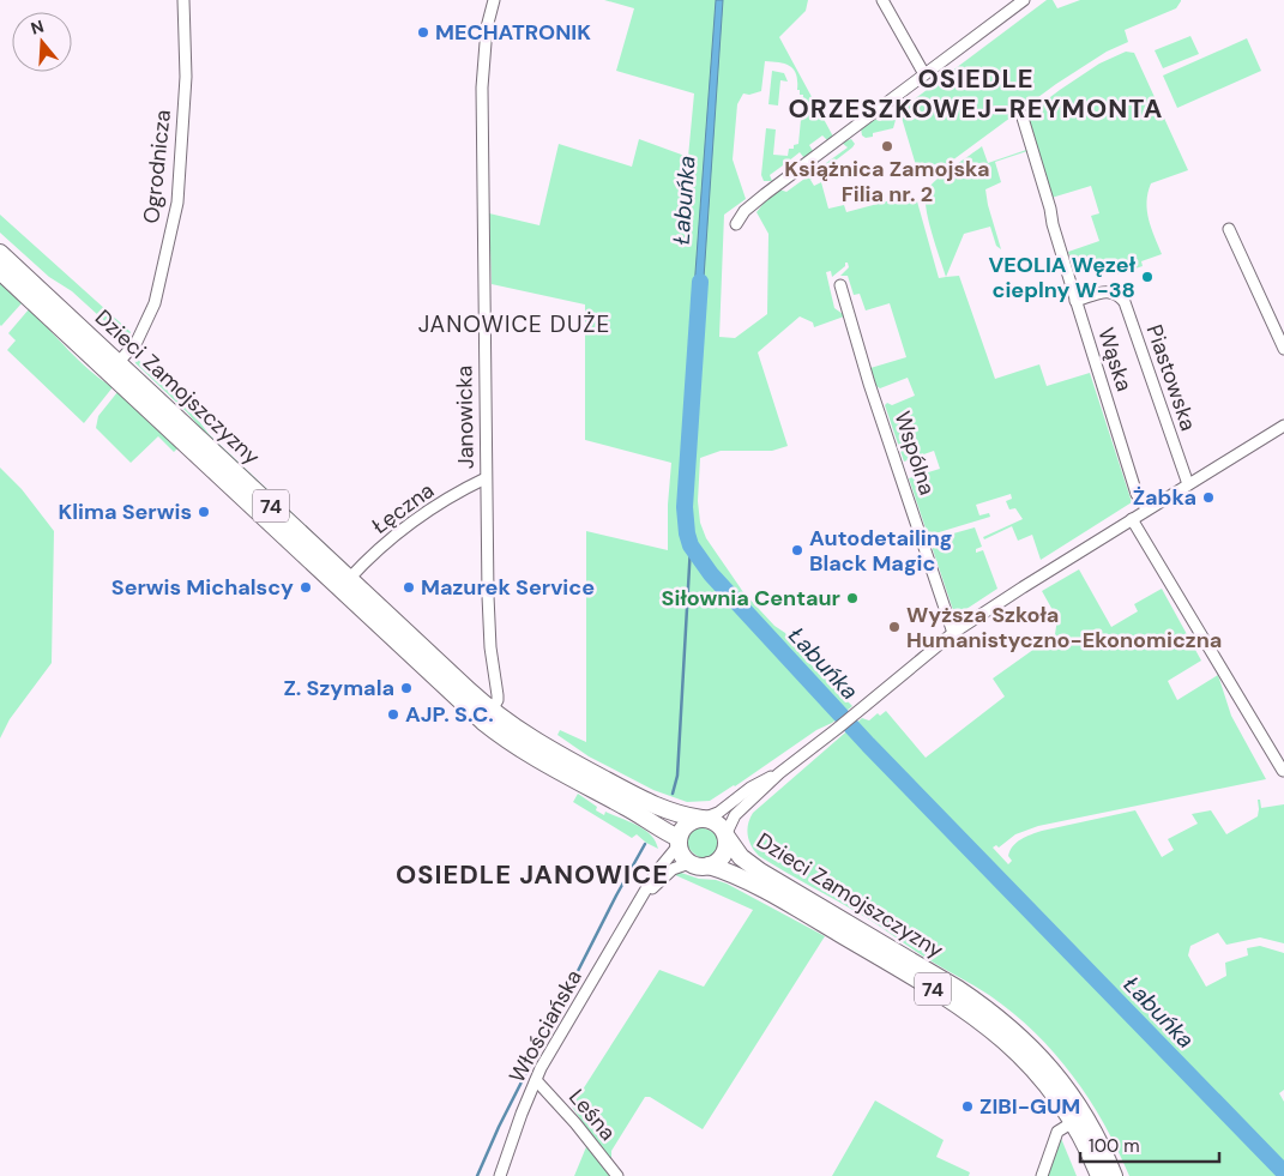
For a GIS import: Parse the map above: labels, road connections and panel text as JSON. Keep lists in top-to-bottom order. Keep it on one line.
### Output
{"streets":{"main road":["Dzieci Zamojszczyzny","74"],"street":["Ogrodnicza","Wąska","Piastowska","Janowicka","Wspólna","Łęczna","Włościańska","Leśna"]},"crossings":[["Ogrodnicza","Dzieci Zamojszczyzny"],["Wąska","Piastowska"],["Dzieci Zamojszczyzny","Janowicka"],["Dzieci Zamojszczyzny","74"],["Dzieci Zamojszczyzny","Łęczna"],["Dzieci Zamojszczyzny","Włościańska"],["Janowicka","Łęczna"],["74","Włościańska"],["Włościańska","Leśna"]],"districts":["OSIEDLE ORZESZKOWEJ-REYMONTA","JANOWICE DUŻE","OSIEDLE JANOWICE"],"water":["Łabuńka"],"places":["MECHATRONIK","Książnica Zamojska Filia nr. 2","VEOLIA Węzeł cieplny W-38","Żabka","Klima Serwis","Autodetailing Black Magic","Serwis Michalscy","Mazurek Service","Siłownia Centaur","Wyższa Szkoła Humanistyczno-Ekonomiczna","Z. Szymala","AJP. S.C.","ZIBI-GUM"],"scale_bar":"100 m","north":"top"}
